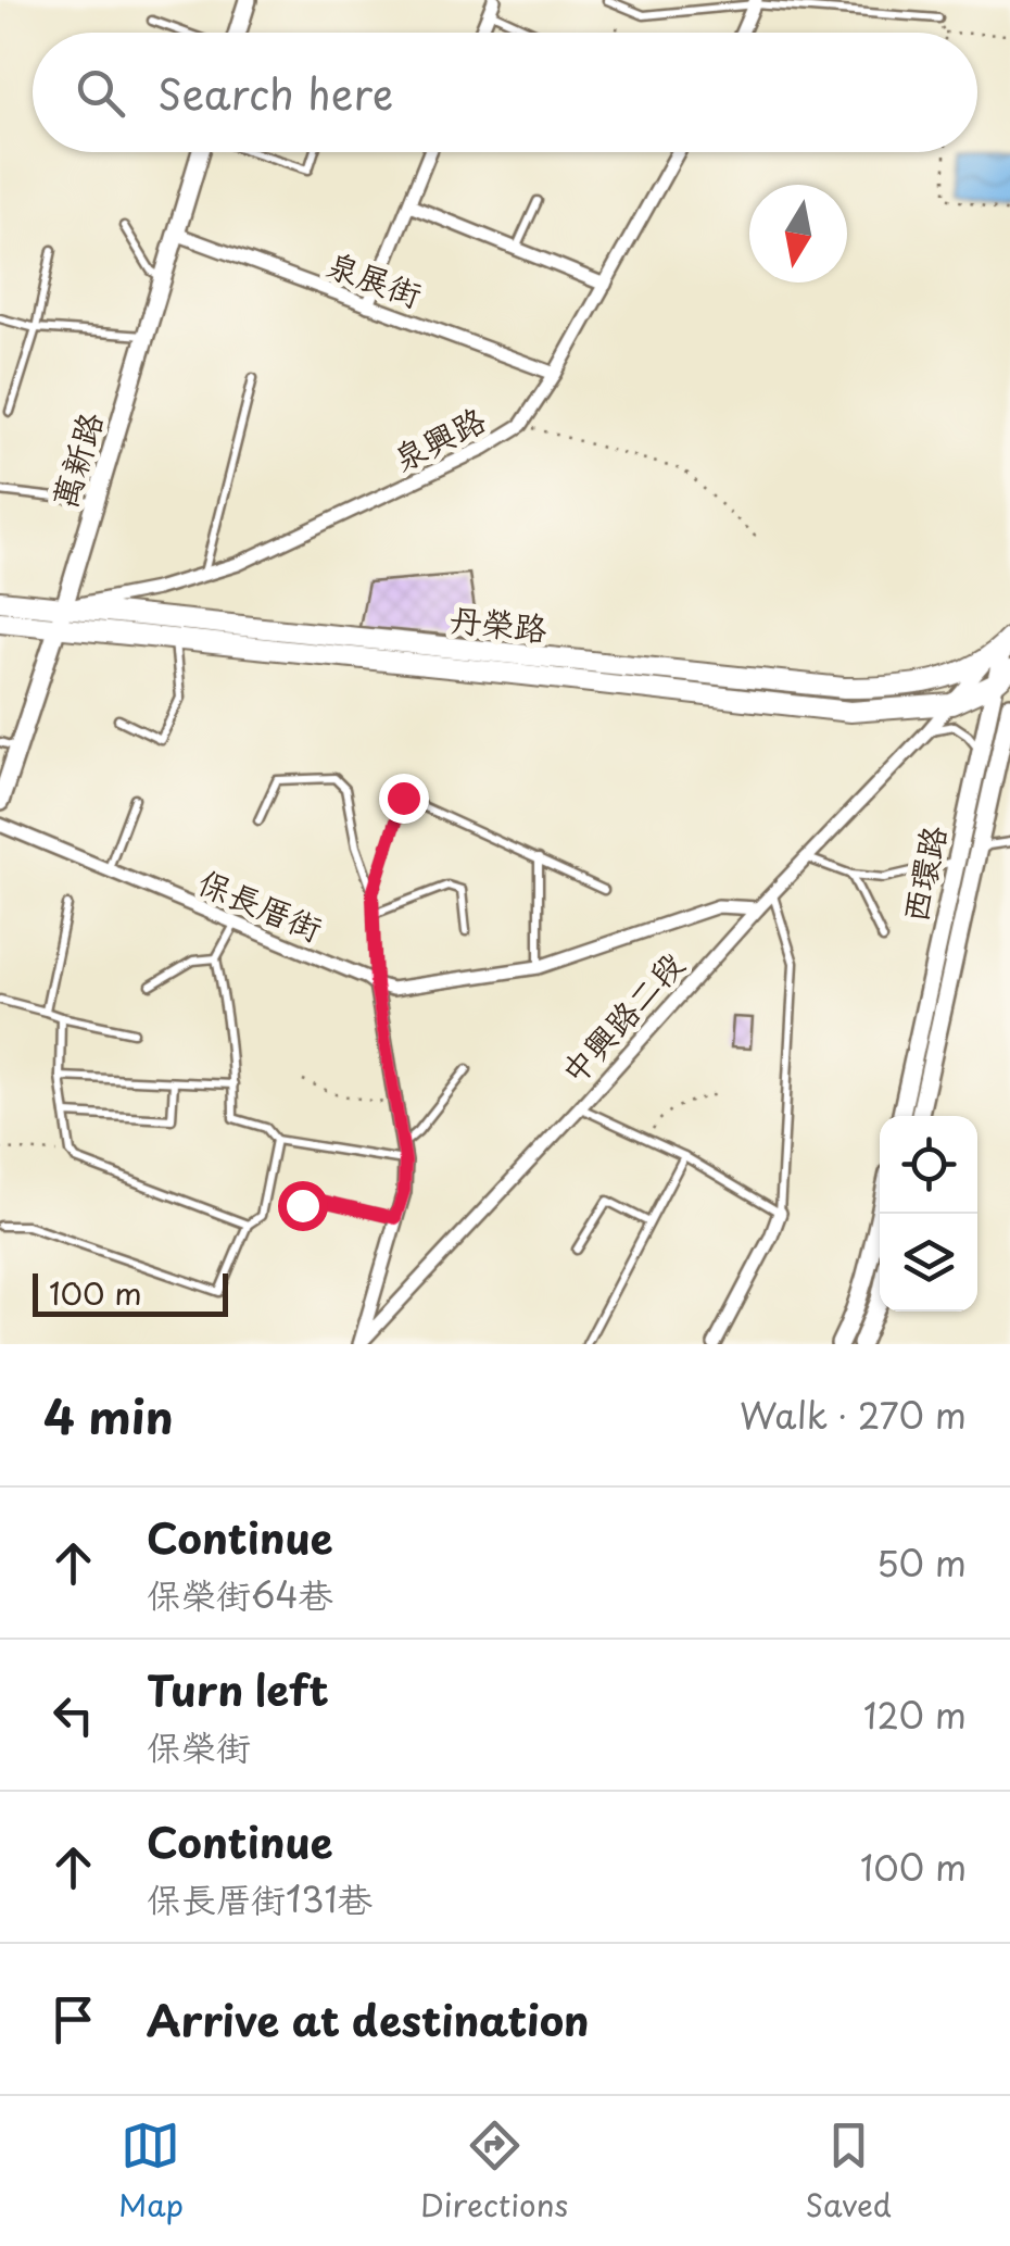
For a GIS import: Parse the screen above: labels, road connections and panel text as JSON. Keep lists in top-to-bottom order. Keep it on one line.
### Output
{"streets":{"main road":["丹榮路","中興路二段"],"street":["泉展街","泉興路","萬新路","西環路","保長厝街"]},"crossings":[["泉展街","泉興路"],["泉展街","萬新路"],["泉興路","萬新路"],["泉興路","丹榮路"],["萬新路","丹榮路"],["丹榮路","中興路二段"],["西環路","中興路二段"],["保長厝街","中興路二段"]],"scale_bar":"100 m","north":"bottom","page":{"search":"Search here","scale":"100 m","heading":["4 min","Walk · 270 m"],"list":[["Continue","保榮街64巷","50 m"],["Turn left","保榮街","120 m"],["Continue","保長厝街131巷","100 m"],"Arrive at destination"],"nav":["Map","Directions","Saved"]}}
